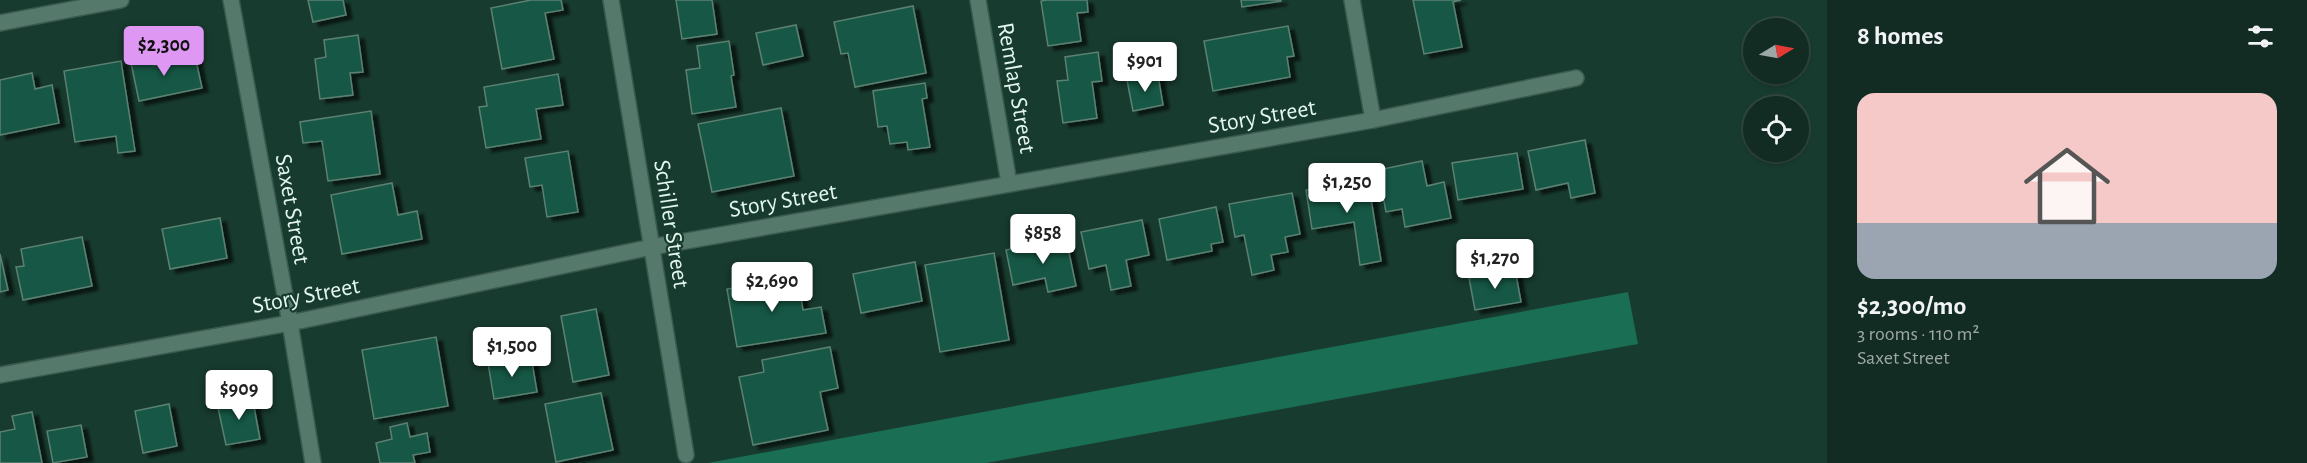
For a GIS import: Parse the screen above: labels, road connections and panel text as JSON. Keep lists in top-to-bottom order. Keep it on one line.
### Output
{"streets":{"street":["Remlap Street","Story Street","Saxet Street","Schiller Street"]},"crossings":[["Remlap Street","Story Street"],["Story Street","Saxet Street"],["Story Street","Schiller Street"]],"north":"right","page":{"heading":"8 homes","price":["$2,300","$901","$1,250","$858","$1,270","$2,690","$1,500","$909"],"list":[{"name":"$2,300/mo","note":"3 rooms · 110 m² · Saxet Street"}]}}
